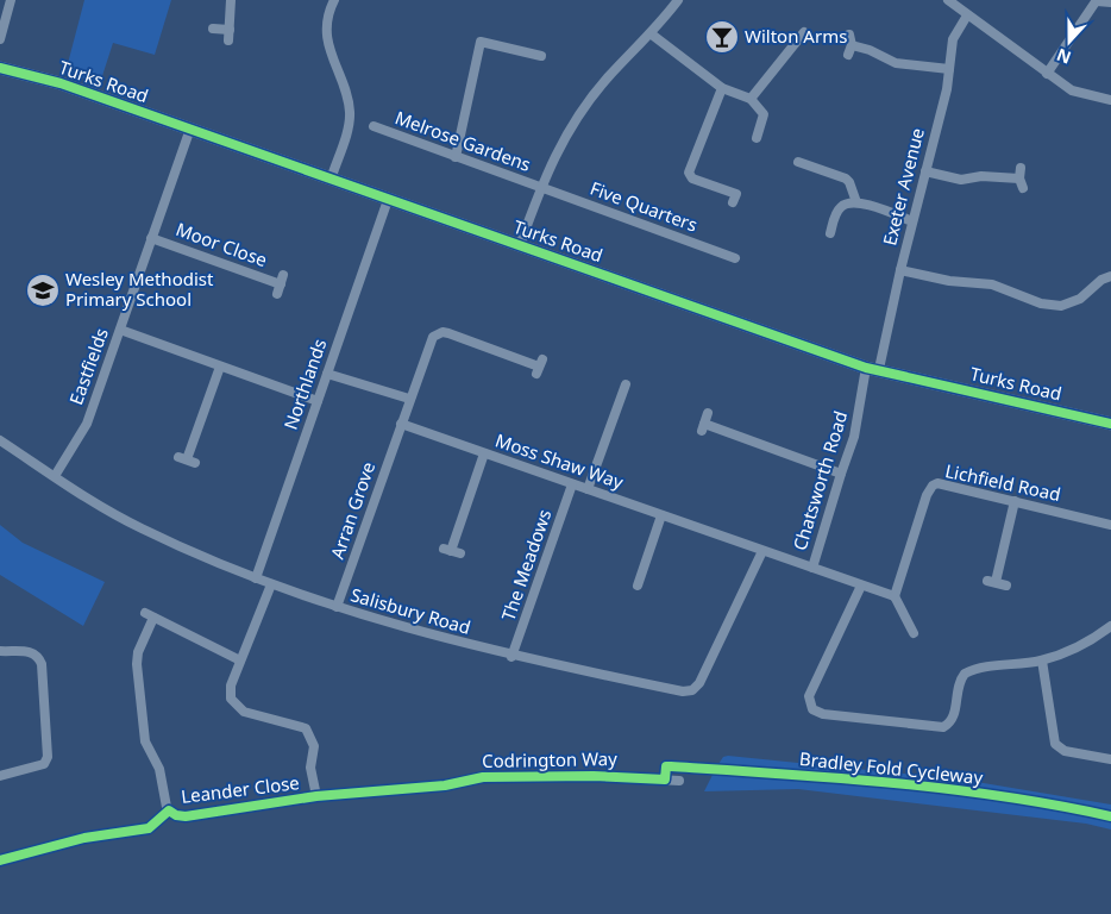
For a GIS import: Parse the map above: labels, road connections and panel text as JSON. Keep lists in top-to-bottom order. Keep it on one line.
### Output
{"streets":{"street":["Turks Road","Melrose Gardens","Exeter Avenue","Five Quarters","Moor Close","Eastfields","Northlands","Moss Shaw Way","Chatsworth Road","Lichfield Road","Arran Grove","The Meadows","Salisbury Road","Codrington Way","Leander Close"],"cycle path":["Bradley Fold Cycleway"]},"crossings":[["Turks Road","Exeter Avenue"],["Turks Road","Eastfields"],["Turks Road","Northlands"],["Turks Road","Chatsworth Road"],["Melrose Gardens","Five Quarters"],["Exeter Avenue","Chatsworth Road"],["Moor Close","Eastfields"],["Eastfields","Salisbury Road"],["Northlands","Salisbury Road"],["Moss Shaw Way","Chatsworth Road"],["Moss Shaw Way","Lichfield Road"],["Moss Shaw Way","Arran Grove"],["Moss Shaw Way","The Meadows"],["Moss Shaw Way","Salisbury Road"],["Arran Grove","Salisbury Road"],["The Meadows","Salisbury Road"],["Codrington Way","Leander Close"]],"places":{"bar":["Wilton Arms"],"school or university":["Wesley Methodist Primary School"]},"north":"bottom"}
